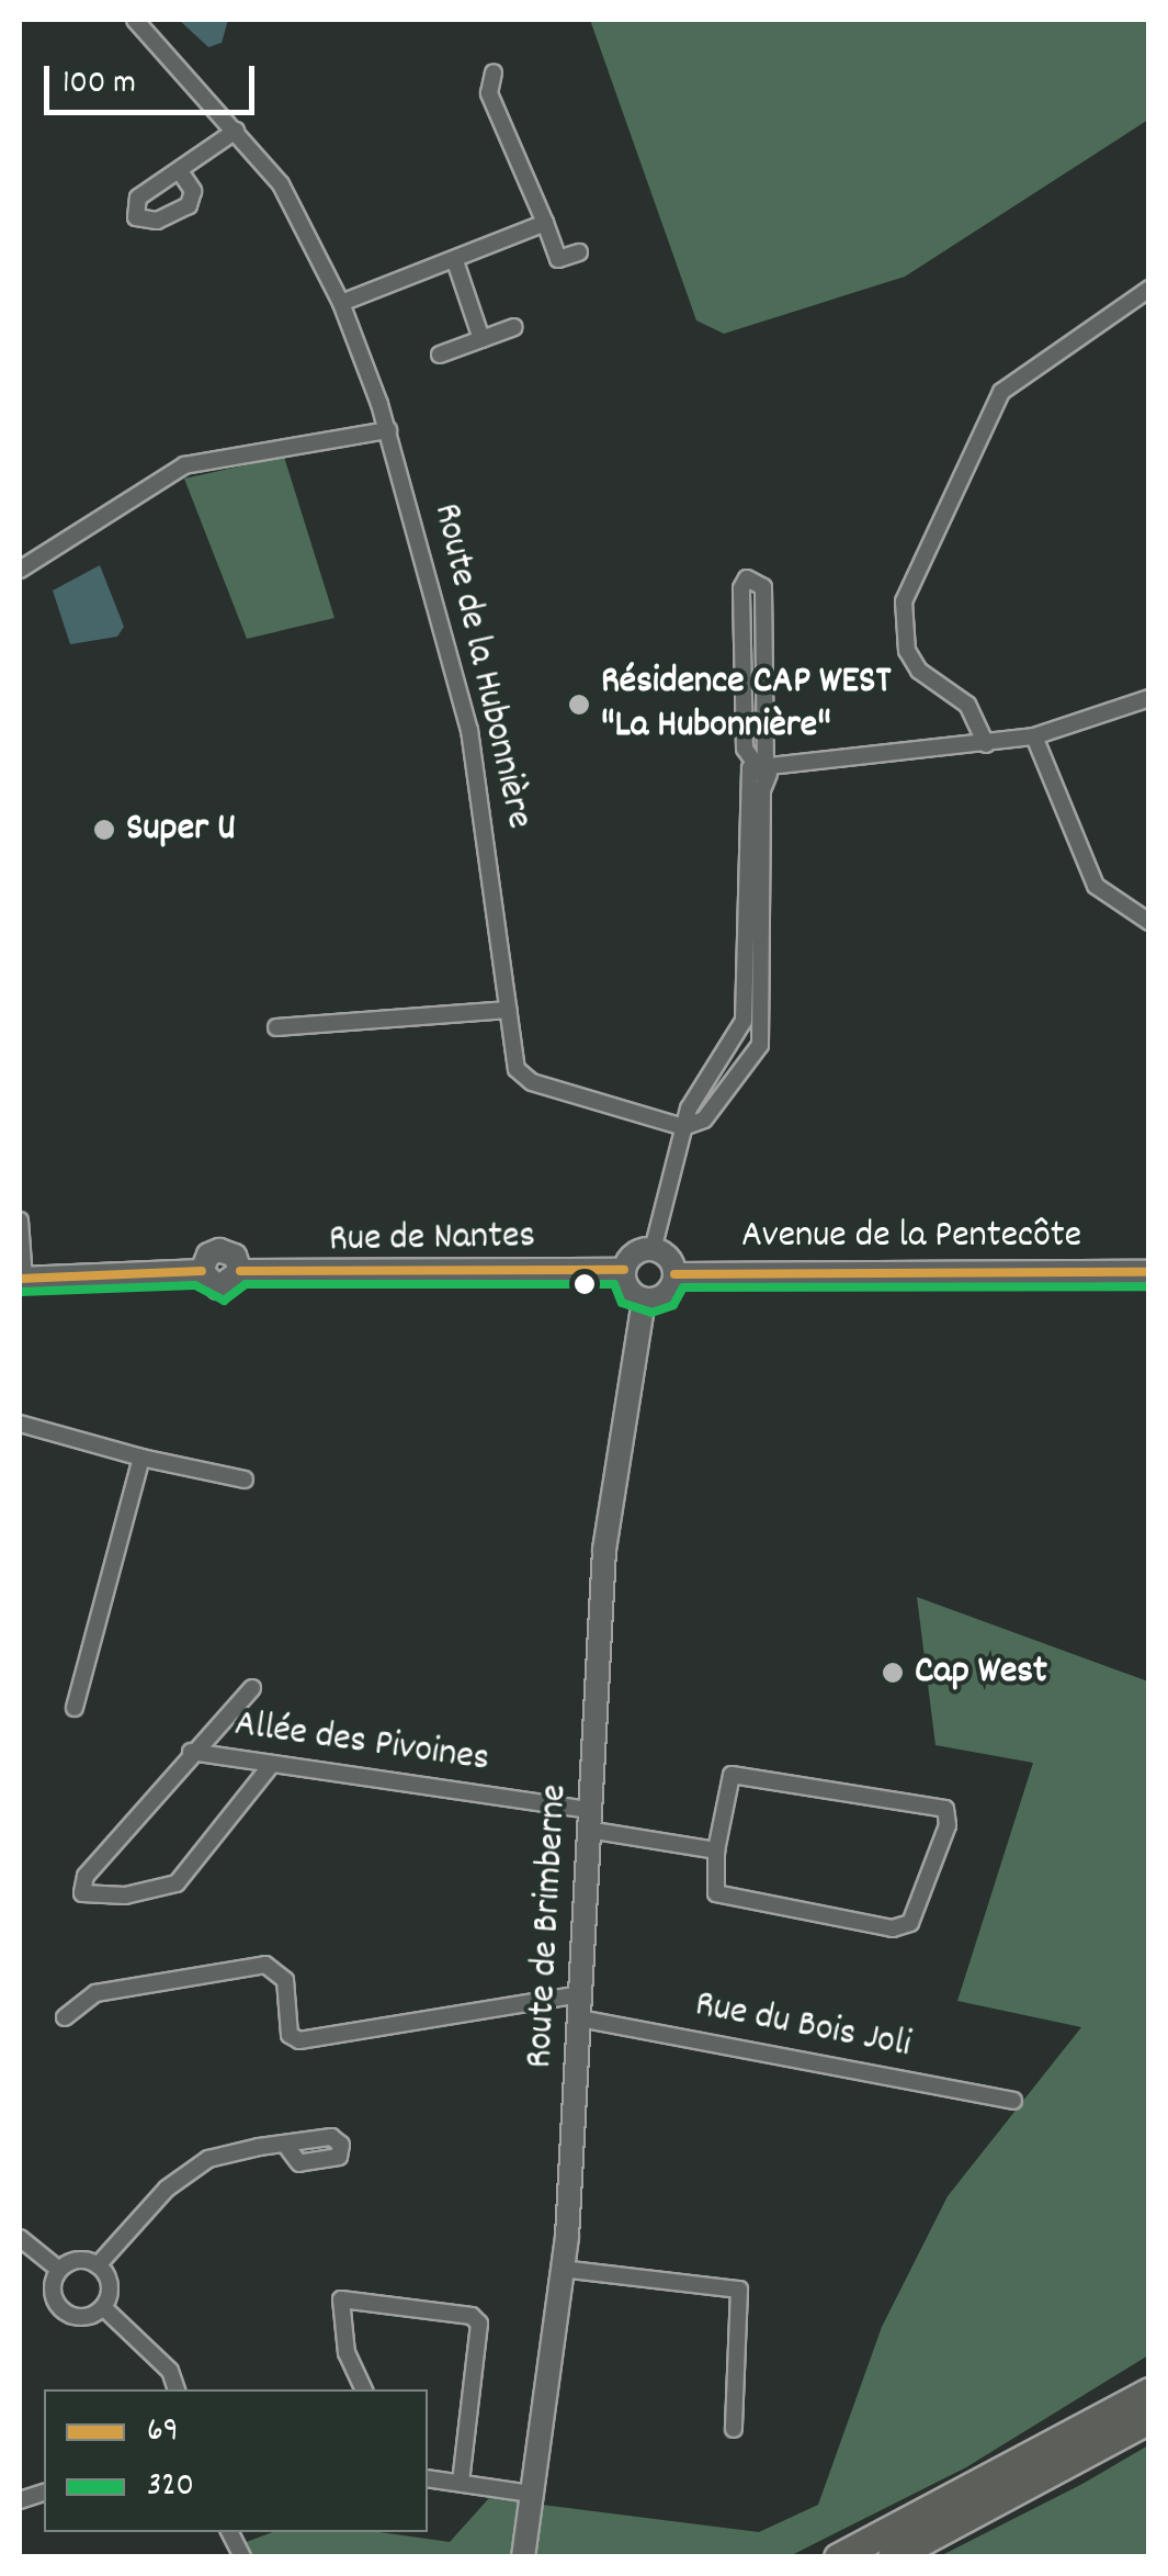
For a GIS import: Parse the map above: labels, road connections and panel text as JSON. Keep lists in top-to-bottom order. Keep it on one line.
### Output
{"streets":{"main road":["Avenue de la Pentecôte","Rue de Nantes","Route de Brimberne"],"street":["Route de la Hubonnière","Allée des Pivoines","Rue du Bois Joli"]},"crossings":[["Avenue de la Pentecôte","Rue de Nantes"],["Avenue de la Pentecôte","Route de Brimberne"],["Rue de Nantes","Route de Brimberne"],["Allée des Pivoines","Route de Brimberne"],["Route de Brimberne","Rue du Bois Joli"]],"places":["Résidence CAP WEST \"La Hubonnière\"","Super U","Cap West"],"lines":["transit line 69","transit line 320"],"legend":["69","320"],"scale_bar":"100 m"}
